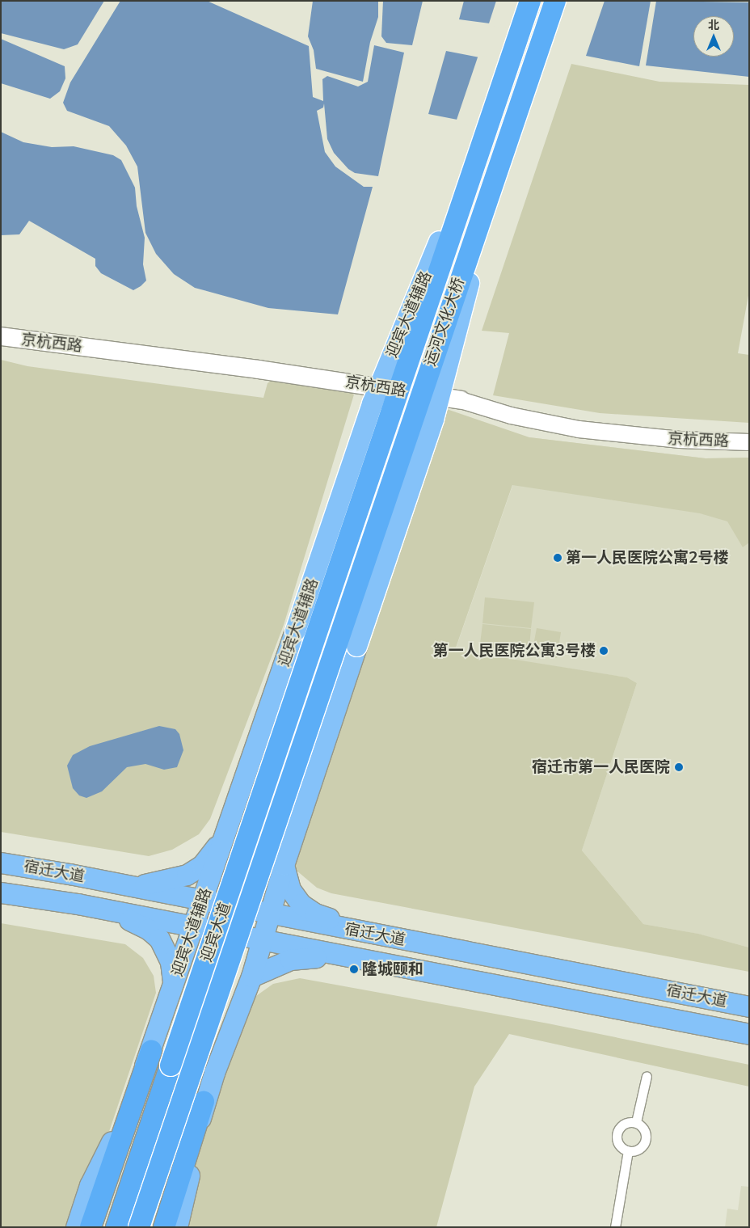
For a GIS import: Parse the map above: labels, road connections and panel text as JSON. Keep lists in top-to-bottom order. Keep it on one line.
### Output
{"streets":{"highway":["运河文化大桥","迎宾大道"],"main road":["迎宾大道辅路","京杭西路","宿迁大道"]},"crossings":[["迎宾大道辅路","运河文化大桥"],["迎宾大道辅路","宿迁大道"],["运河文化大桥","迎宾大道"]],"places":["第一人民医院公寓2号楼","第一人民医院公寓3号楼","宿迁市第一人民医院","隆城颐和"],"north":"top"}
